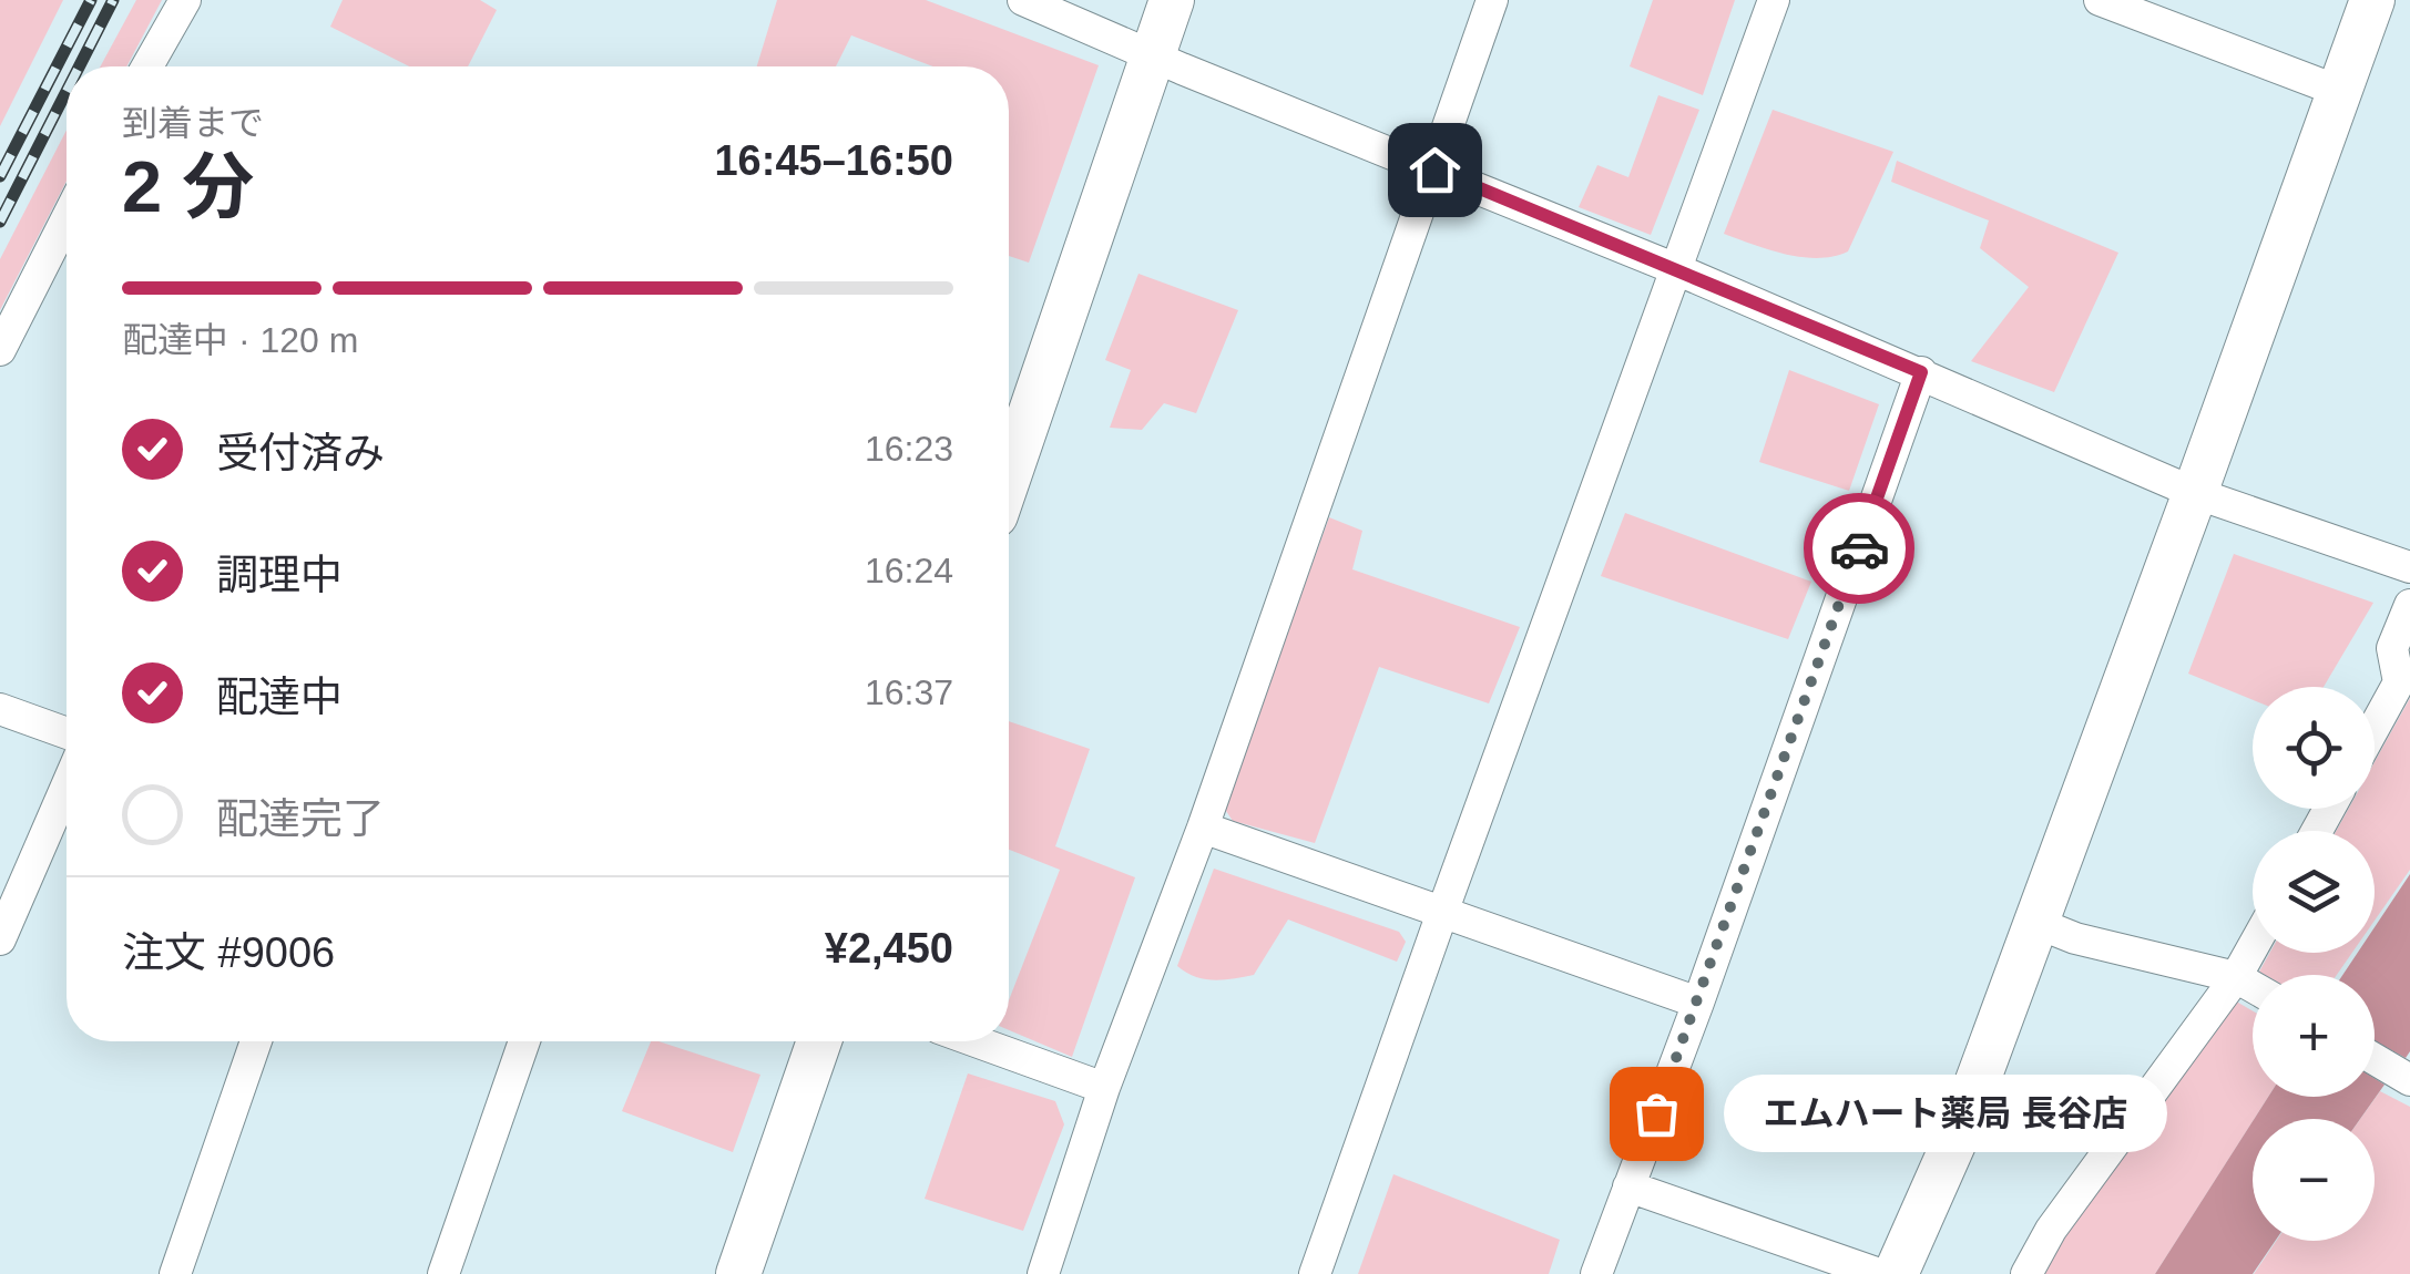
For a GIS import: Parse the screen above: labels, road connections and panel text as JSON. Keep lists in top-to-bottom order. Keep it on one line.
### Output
{"places":["エムハート薬局 長谷店"],"page":{"heading":["2 分","到着まで","16:45–16:50"],"panel":["注文 #9006","¥2,450"],"bar":"配達中 · 120 m","list":[["受付済み","16:23"],["調理中","16:24"],["配達中","16:37"],"配達完了"],"map_buttons":["+","−"],"bubble":"エムハート薬局 長谷店"}}
